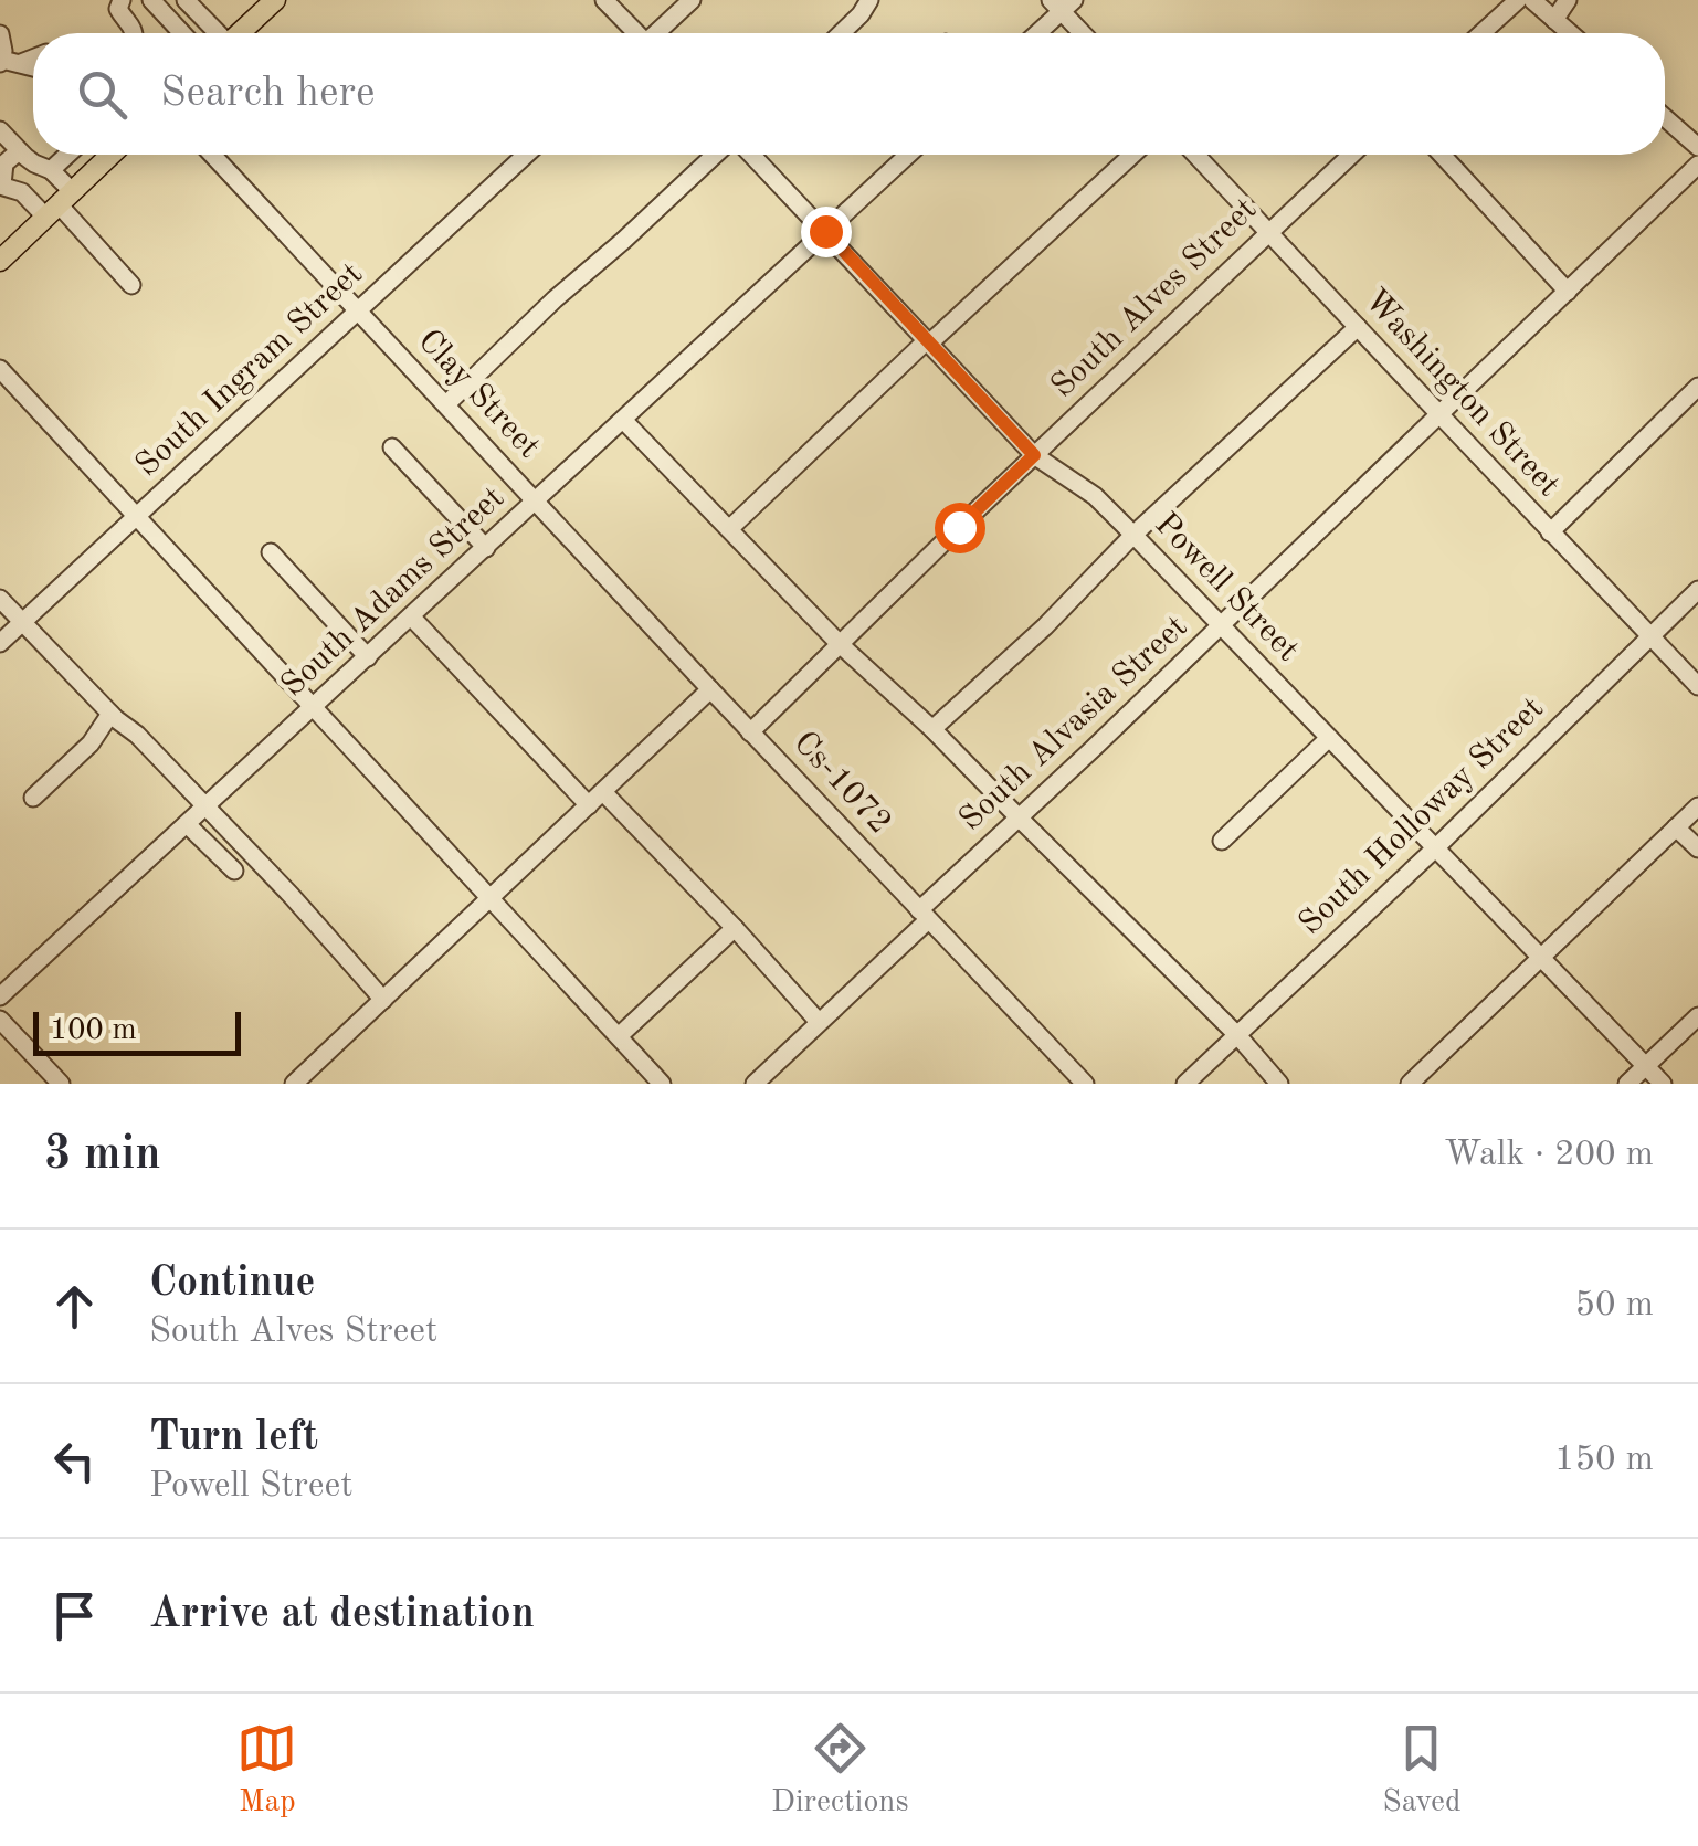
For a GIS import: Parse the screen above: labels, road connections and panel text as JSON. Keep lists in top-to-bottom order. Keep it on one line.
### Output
{"streets":{"street":["South Alves Street","South Ingram Street","Washington Street","Clay Street","Powell Street","South Adams Street","South Alvasia Street","Cs-1072","South Holloway Street"]},"crossings":[["South Alves Street","Washington Street"],["South Alves Street","Powell Street"],["South Alves Street","Cs-1072"],["South Ingram Street","Clay Street"],["Washington Street","South Alvasia Street"],["Washington Street","South Holloway Street"],["Clay Street","South Adams Street"],["Clay Street","Cs-1072"],["Powell Street","South Adams Street"],["Powell Street","South Alvasia Street"],["Powell Street","South Holloway Street"],["South Alvasia Street","Cs-1072"]],"scale_bar":"100 m","page":{"search":"Search here","scale":"100 m","heading":["3 min","Walk · 200 m"],"list":[["Continue","South Alves Street","50 m"],["Turn left","Powell Street","150 m"],"Arrive at destination"],"nav":["Map","Directions","Saved"]}}
